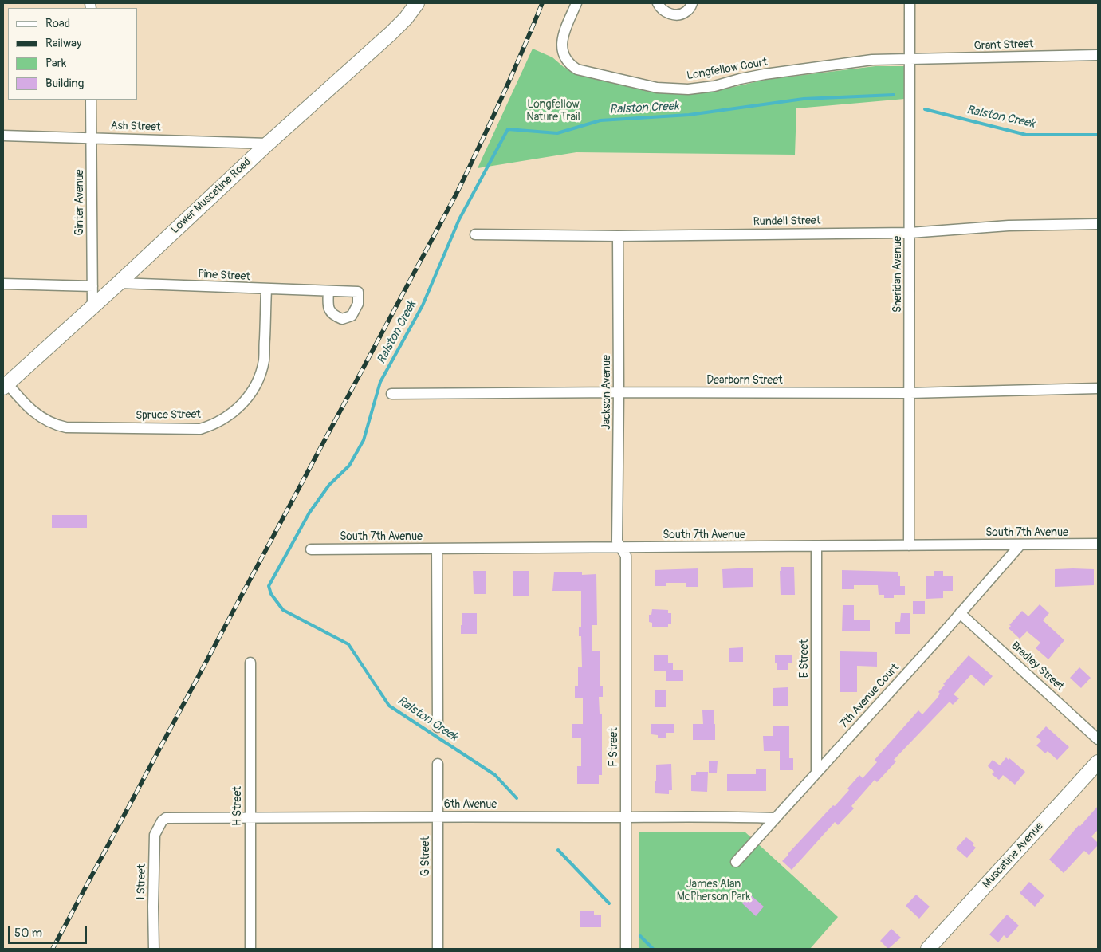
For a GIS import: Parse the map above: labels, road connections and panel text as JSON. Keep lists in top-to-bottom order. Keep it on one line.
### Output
{"streets":{"main road":["Lower Muscatine Road","Muscatine Avenue"],"street":["Grant Street","Longfellow Court","Ash Street","Ginter Avenue","Rundell Street","Sheridan Avenue","Pine Street","Dearborn Street","Jackson Avenue","Spruce Street","South 7th Avenue","E Street","Bradley Street","7th Avenue Court","F Street","6th Avenue","H Street","G Street","I Street"]},"crossings":[["Grant Street","Longfellow Court"],["Grant Street","Sheridan Avenue"],["Longfellow Court","Sheridan Avenue"],["Ash Street","Lower Muscatine Road"],["Ash Street","Ginter Avenue"],["Lower Muscatine Road","Ginter Avenue"],["Lower Muscatine Road","Pine Street"],["Lower Muscatine Road","Spruce Street"],["Rundell Street","Sheridan Avenue"],["Rundell Street","Jackson Avenue"],["Sheridan Avenue","Dearborn Street"],["Sheridan Avenue","South 7th Avenue"],["Pine Street","Spruce Street"],["Dearborn Street","Jackson Avenue"],["Jackson Avenue","South 7th Avenue"],["Jackson Avenue","F Street"],["South 7th Avenue","E Street"],["South 7th Avenue","7th Avenue Court"],["South 7th Avenue","F Street"],["E Street","7th Avenue Court"],["Bradley Street","7th Avenue Court"],["7th Avenue Court","6th Avenue"],["F Street","6th Avenue"],["6th Avenue","H Street"],["6th Avenue","G Street"],["6th Avenue","I Street"]],"water":["Ralston Creek"],"parks":["Longfellow Nature Trail","James Alan McPherson Park"],"legend":["Road","Railway","Park","Building"],"scale_bar":"50 m"}
